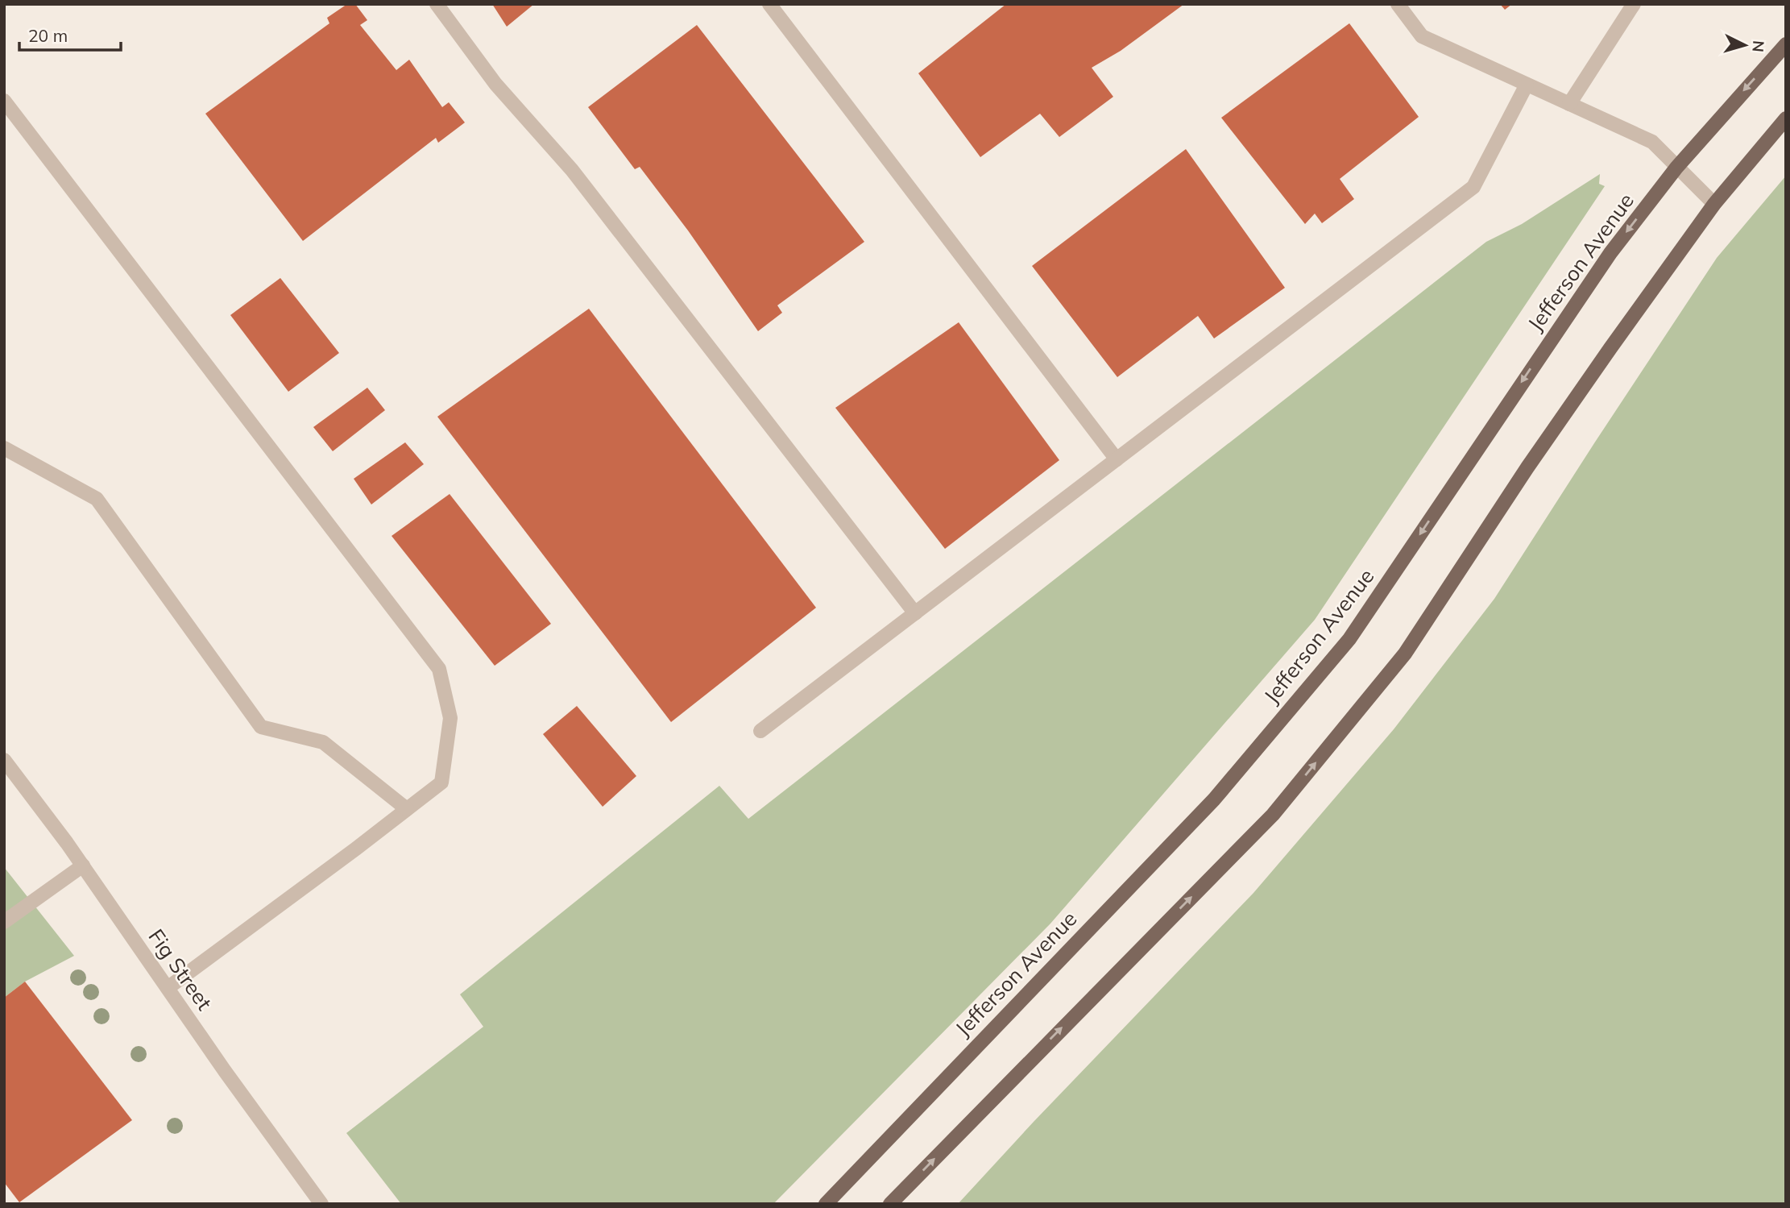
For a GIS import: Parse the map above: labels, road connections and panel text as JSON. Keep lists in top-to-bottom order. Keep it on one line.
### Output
{"streets":{"main road":["Jefferson Avenue"],"street":["Fig Street"]},"scale_bar":"20 m","north":"right"}
